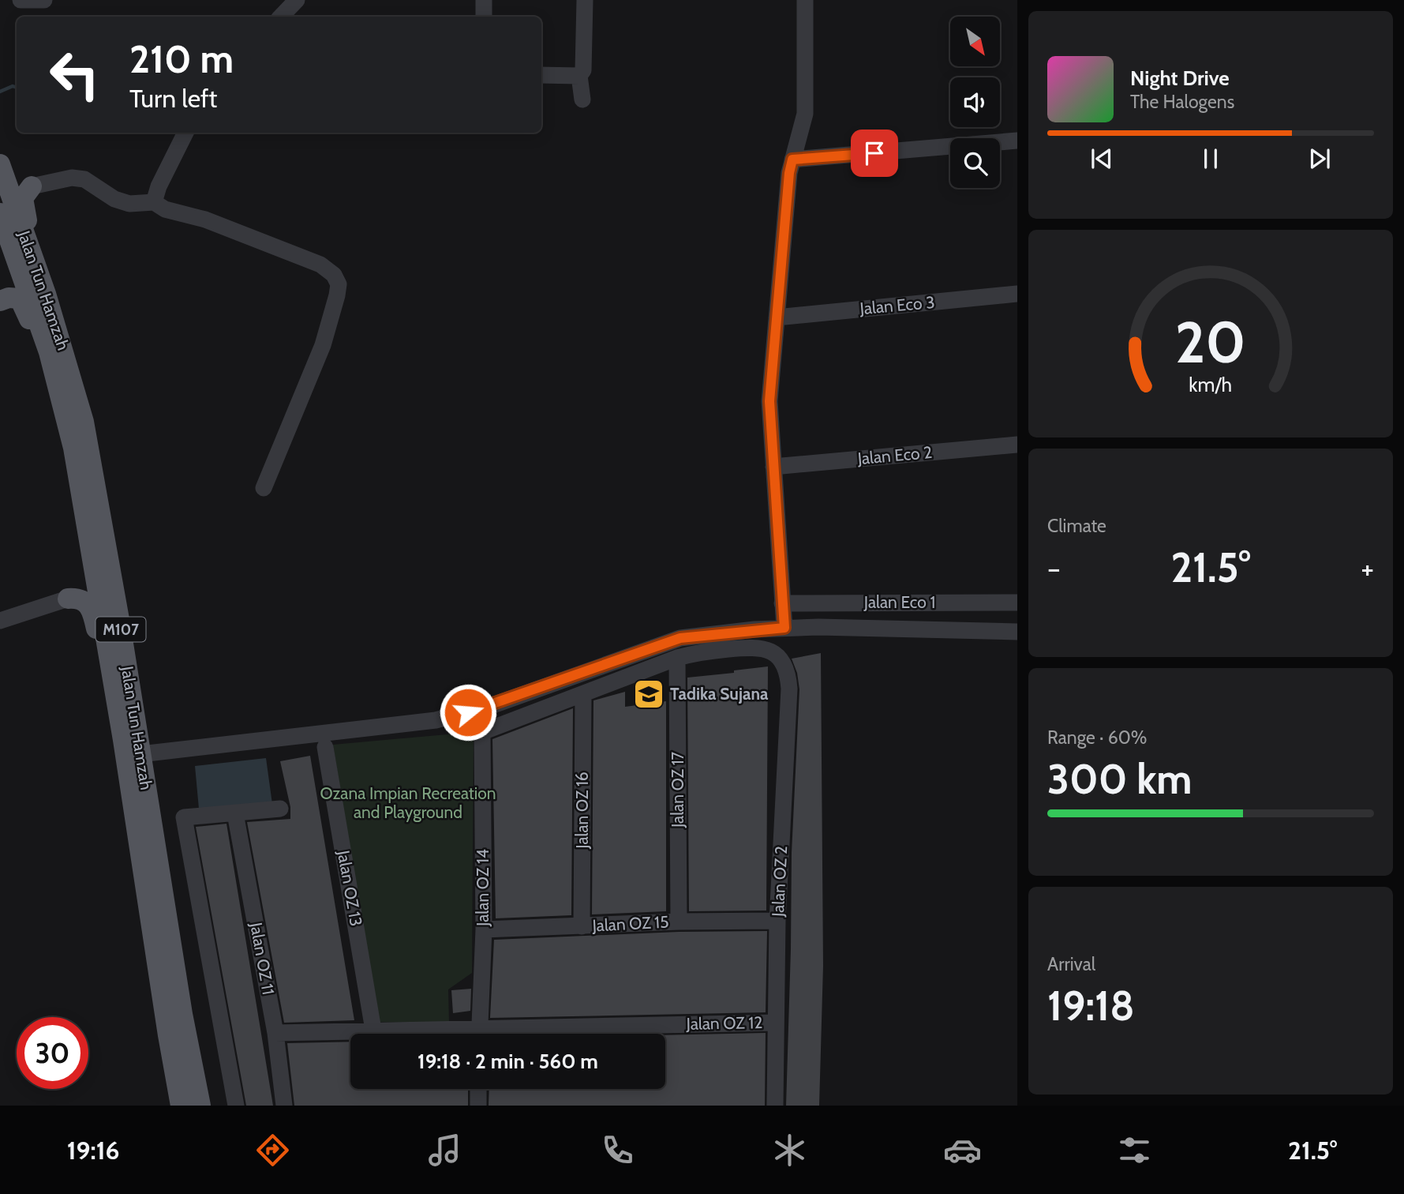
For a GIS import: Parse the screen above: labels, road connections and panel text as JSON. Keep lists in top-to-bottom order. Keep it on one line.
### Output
{"streets":{"main road":["Jalan Tun Hamzah","M107"],"street":["Jalan Eco 3","Jalan Eco 2","Jalan Eco 1","Jalan OZ 17","Jalan OZ 16","Jalan OZ 2","Jalan OZ 14","Jalan OZ 13","Jalan OZ 15","Jalan OZ 11","Jalan OZ 12"]},"crossings":[["Jalan OZ 17","Jalan OZ 2"],["Jalan OZ 17","Jalan OZ 15"],["Jalan OZ 16","Jalan OZ 14"],["Jalan OZ 16","Jalan OZ 15"],["Jalan OZ 2","Jalan OZ 15"],["Jalan OZ 2","Jalan OZ 12"],["Jalan OZ 14","Jalan OZ 15"],["Jalan OZ 13","Jalan OZ 12"],["Jalan OZ 11","Jalan OZ 12"]],"parks":["Ozana Impian Recreation and Playground"],"places":{"school or university":["Tadika Sujana"]},"north":"bottom right","page":{"turn":["210 m","Turn left"],"song":["Night Drive","The Halogens"],"tile":["Climate",["Range · 60%","300 km"],["Arrival","19:18"]],"heat":["−","21.5°","+"],"limit":"30","trip":"19:18 · 2 min · 560 m","tabs":["19:16","21.5°"],"gauge":["20","km/h"]}}
